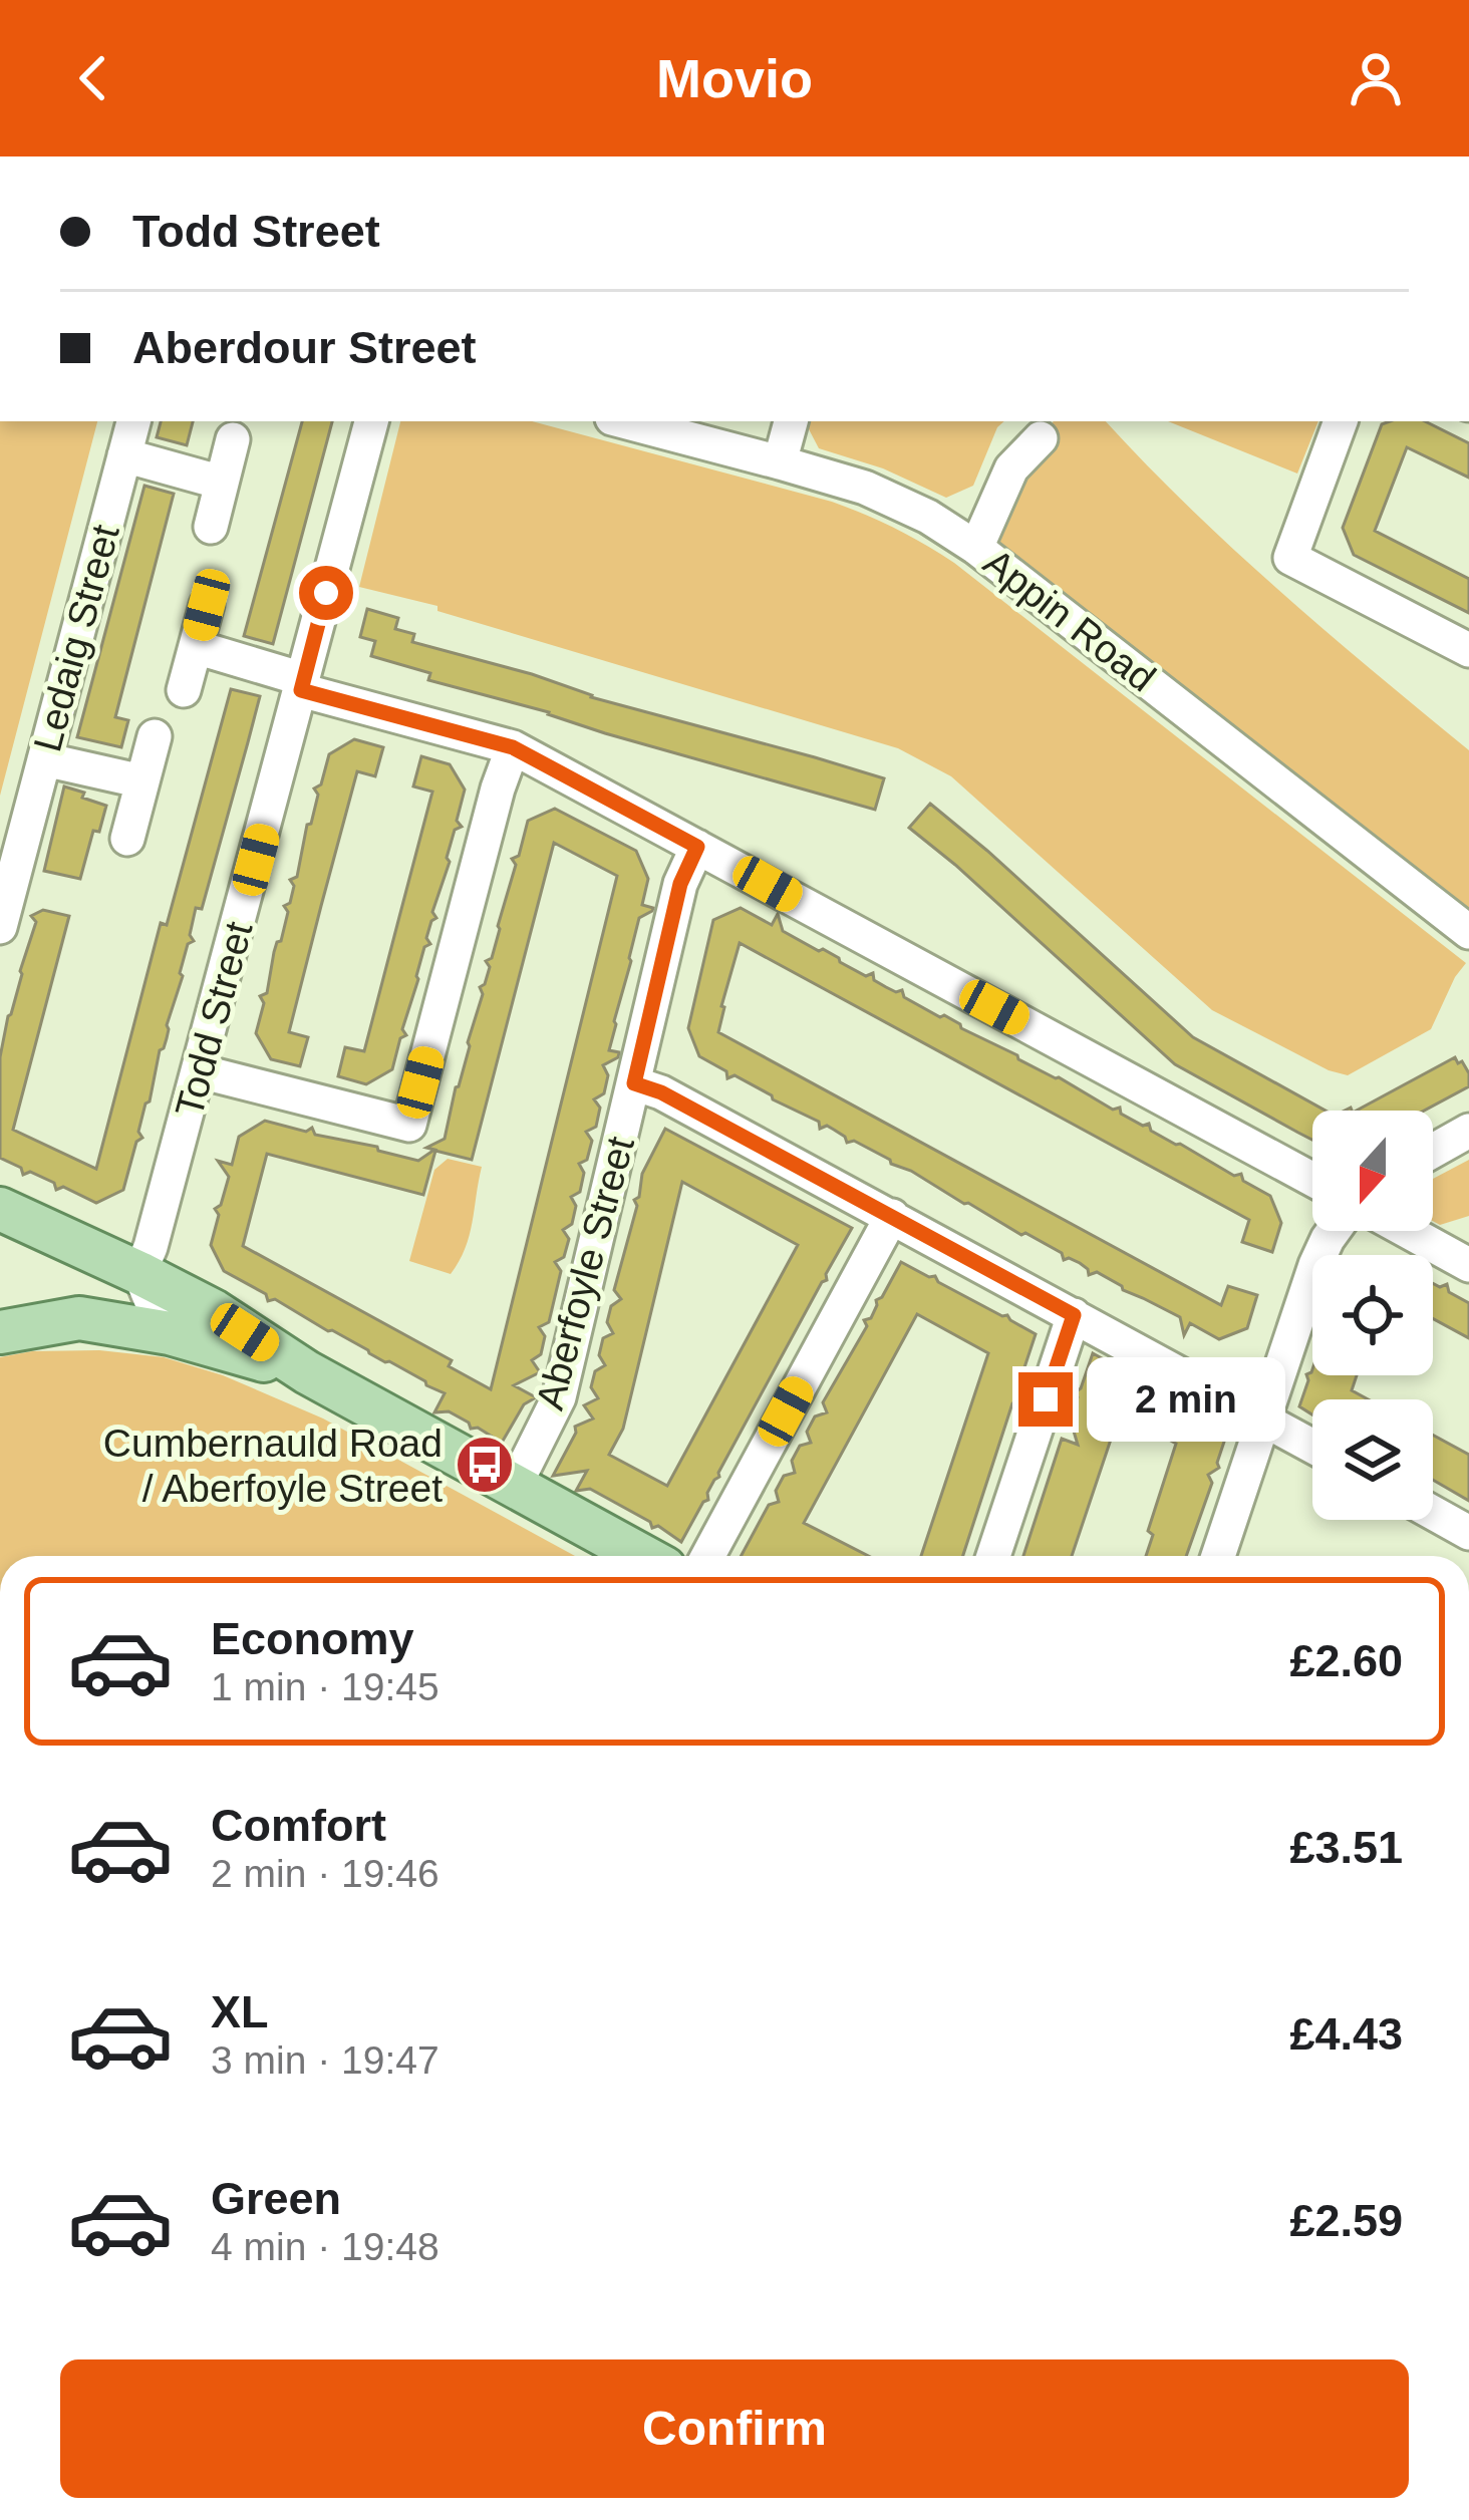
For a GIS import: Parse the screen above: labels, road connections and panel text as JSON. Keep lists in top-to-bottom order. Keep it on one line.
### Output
{"streets":{"street":["Appin Road","Ledaig Street","Todd Street","Aberfoyle Street"]},"places":{"bus stop":["Cumbernauld Road / Aberfoyle Street"]},"north":"bottom","page":{"header":"Movio","banner":["Todd Street","Aberdour Street"],"bubble":"2 min","list":[{"name":"Economy","note":"1 min · 19:45","value":"£2.60"},{"name":"Comfort","note":"2 min · 19:46","value":"£3.51"},{"name":"XL","note":"3 min · 19:47","value":"£4.43"},{"name":"Green","note":"4 min · 19:48","value":"£2.59"}],"buttons":"Confirm"}}
